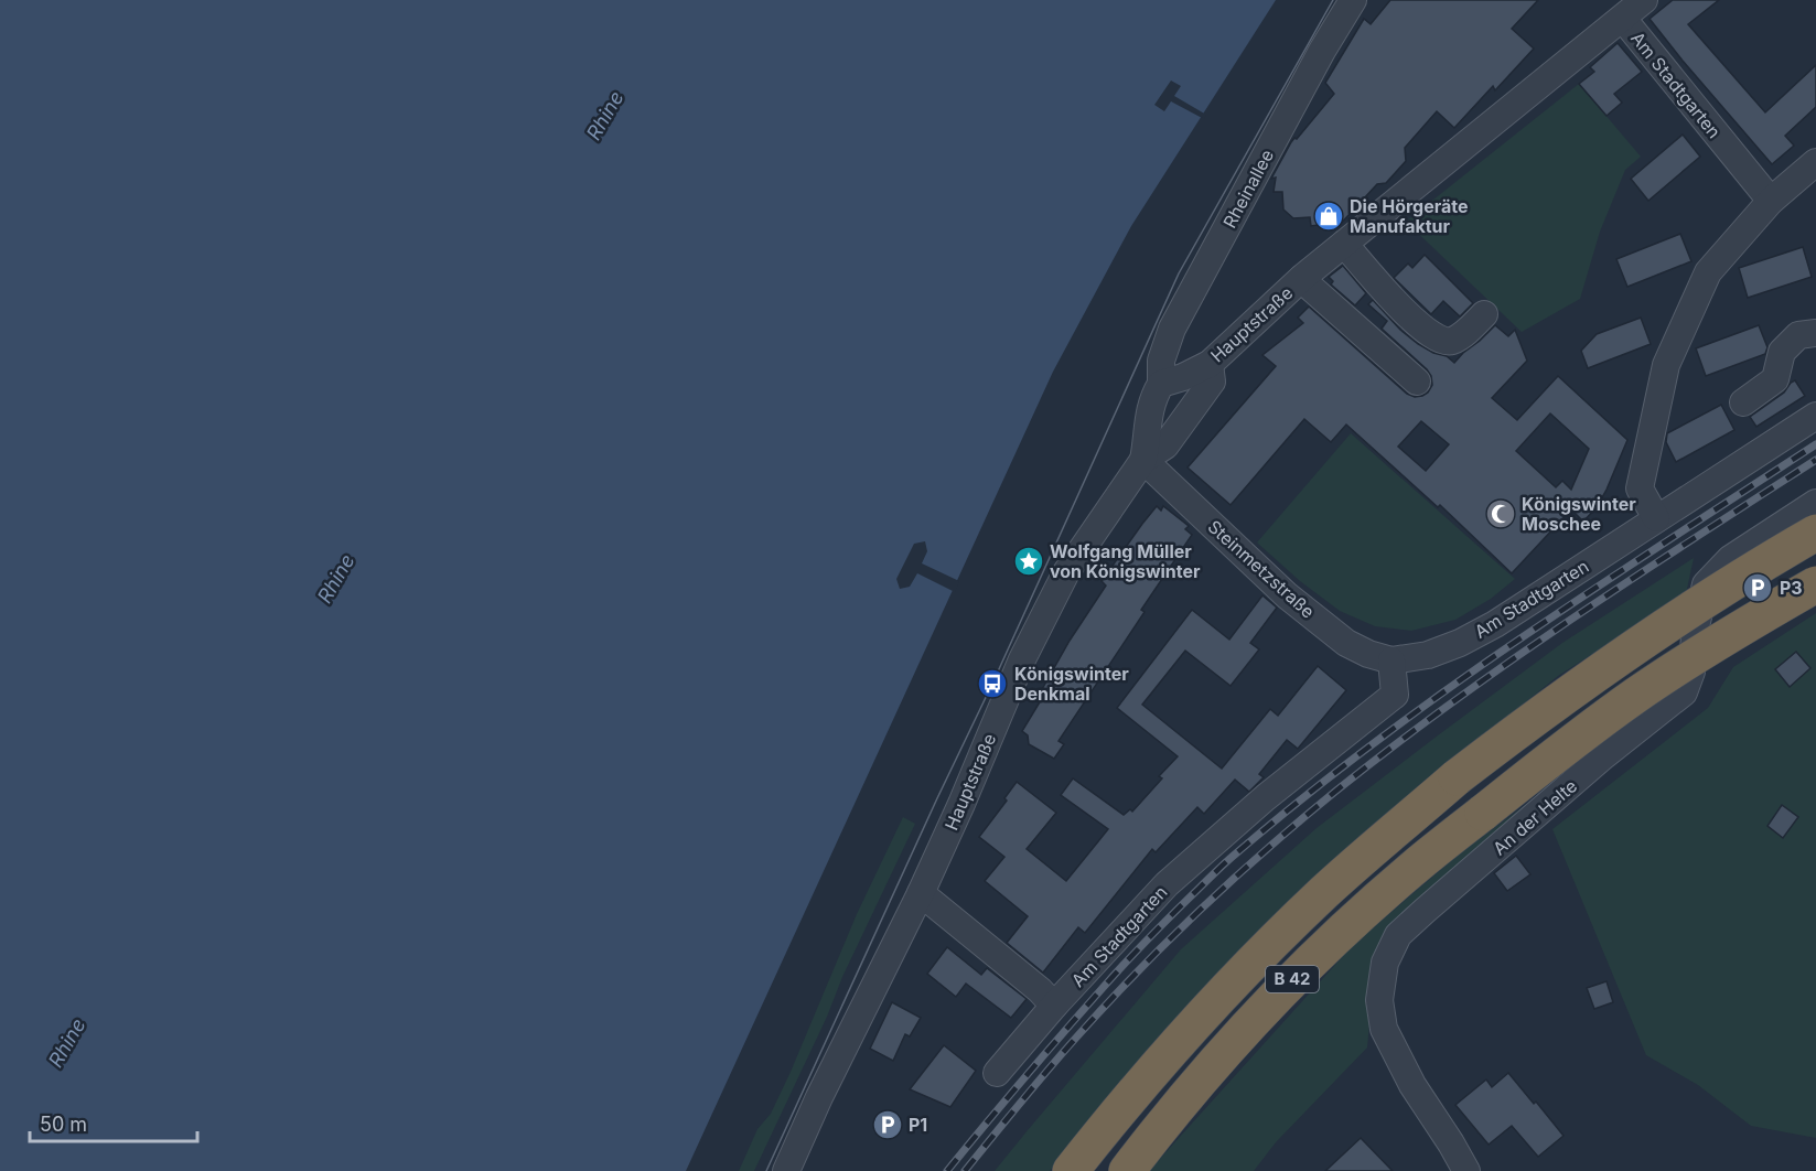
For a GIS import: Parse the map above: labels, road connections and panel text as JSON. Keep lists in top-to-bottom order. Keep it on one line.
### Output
{"streets":{"highway":["B 42"],"street":["Am Stadtgarten","Rheinallee","Hauptstraße","Steinmetzstraße","An der Helte"]},"crossings":[["Am Stadtgarten","Hauptstraße"],["Am Stadtgarten","Steinmetzstraße"],["Rheinallee","Hauptstraße"],["Hauptstraße","Steinmetzstraße"]],"water":["Rhine"],"places":{"shop":["Die Hörgeräte Manufaktur"],"mosque":["Königswinter Moschee"],"place":["Wolfgang Müller von Königswinter"],"parking":["P3","P1"],"bus stop":["Königswinter Denkmal"]},"scale_bar":"50 m"}
